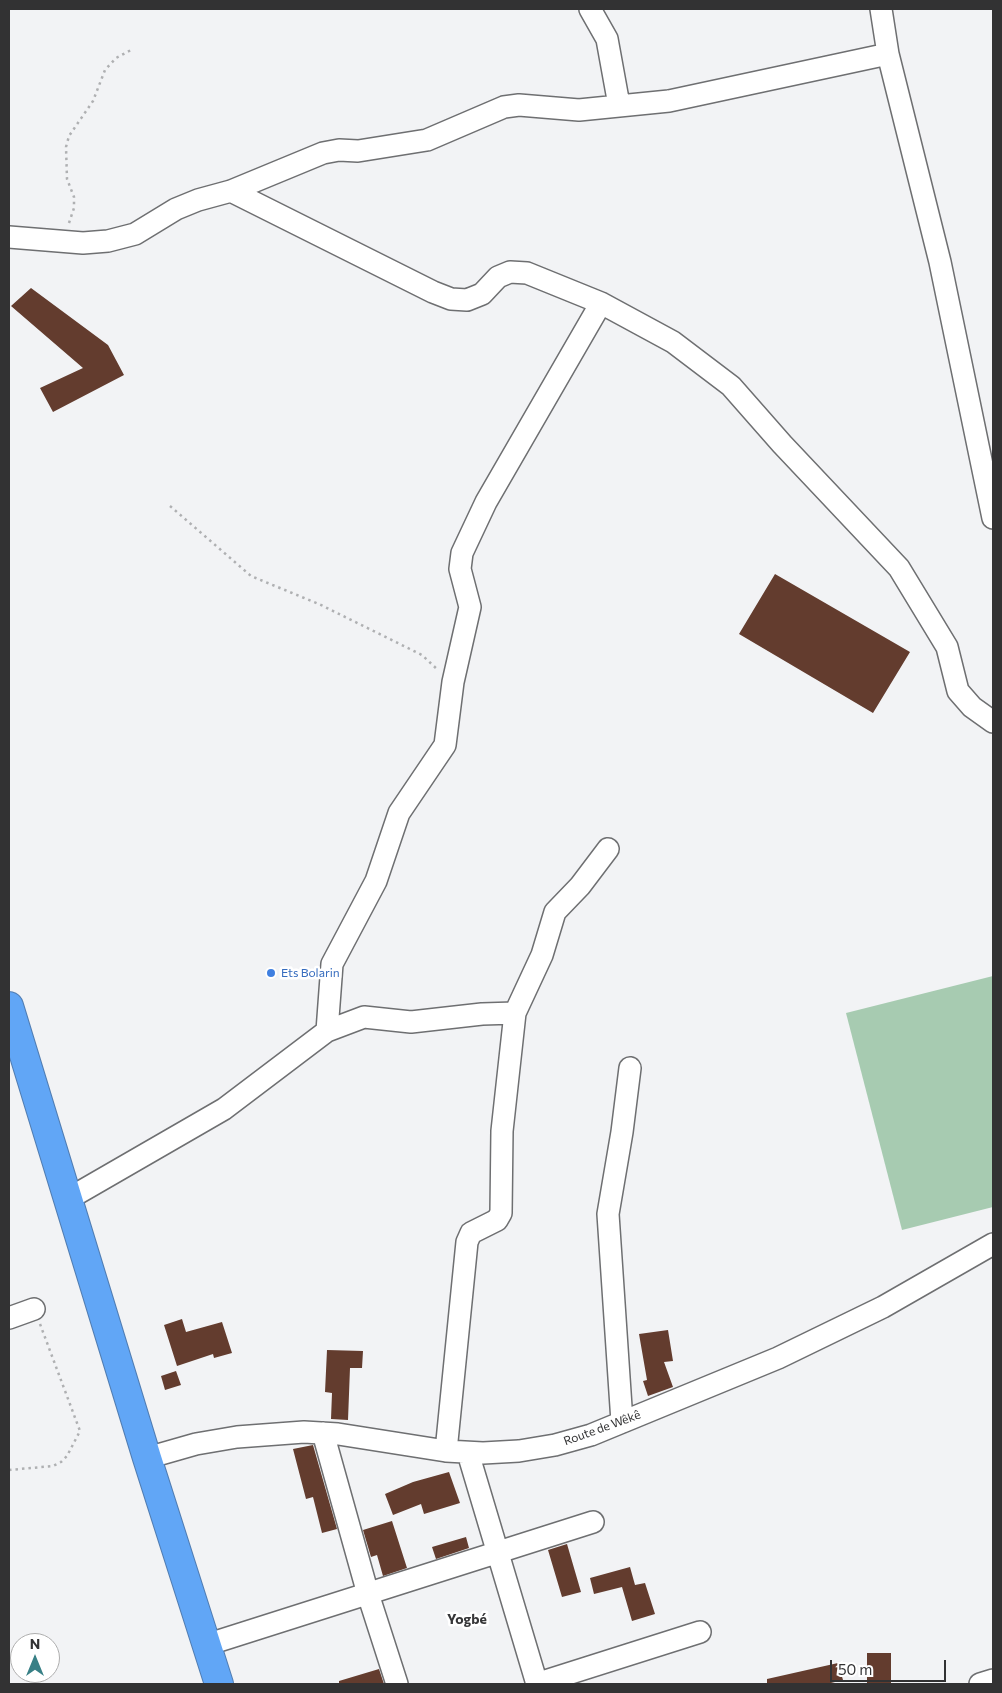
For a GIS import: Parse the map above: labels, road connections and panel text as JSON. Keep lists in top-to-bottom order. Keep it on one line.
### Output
{"streets":{"street":["Route de Wêkê"]},"districts":["Yogbé"],"places":["Ets Bolarin"],"scale_bar":"50 m","north":"top"}
